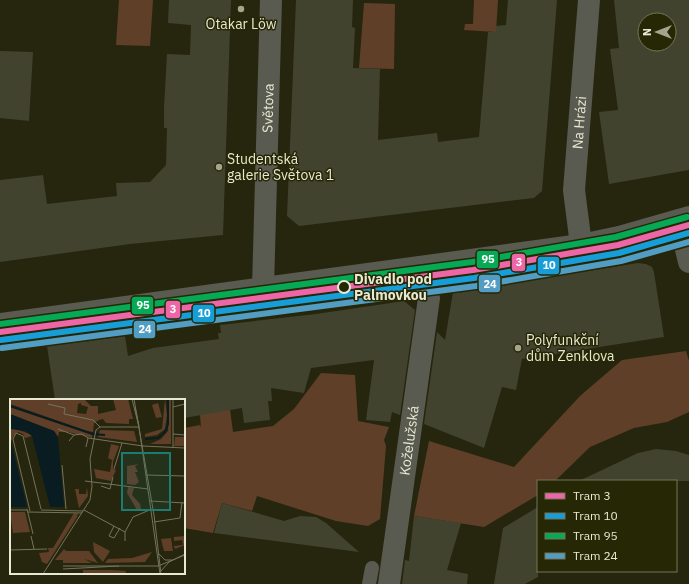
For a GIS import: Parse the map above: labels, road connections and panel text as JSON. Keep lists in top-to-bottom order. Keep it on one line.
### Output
{"streets":{"street":["Světova","Na Hrázi","Koželužská"]},"places":["Otakar Löw","Studentská galerie Světova 1","Divadlo pod Palmovkou","Polyfunkční dům Zenklova"],"lines":["tram line 95","tram line 3","tram line 10","tram line 24"],"legend":["Tram 3","Tram 10","Tram 95","Tram 24"],"north":"left"}
